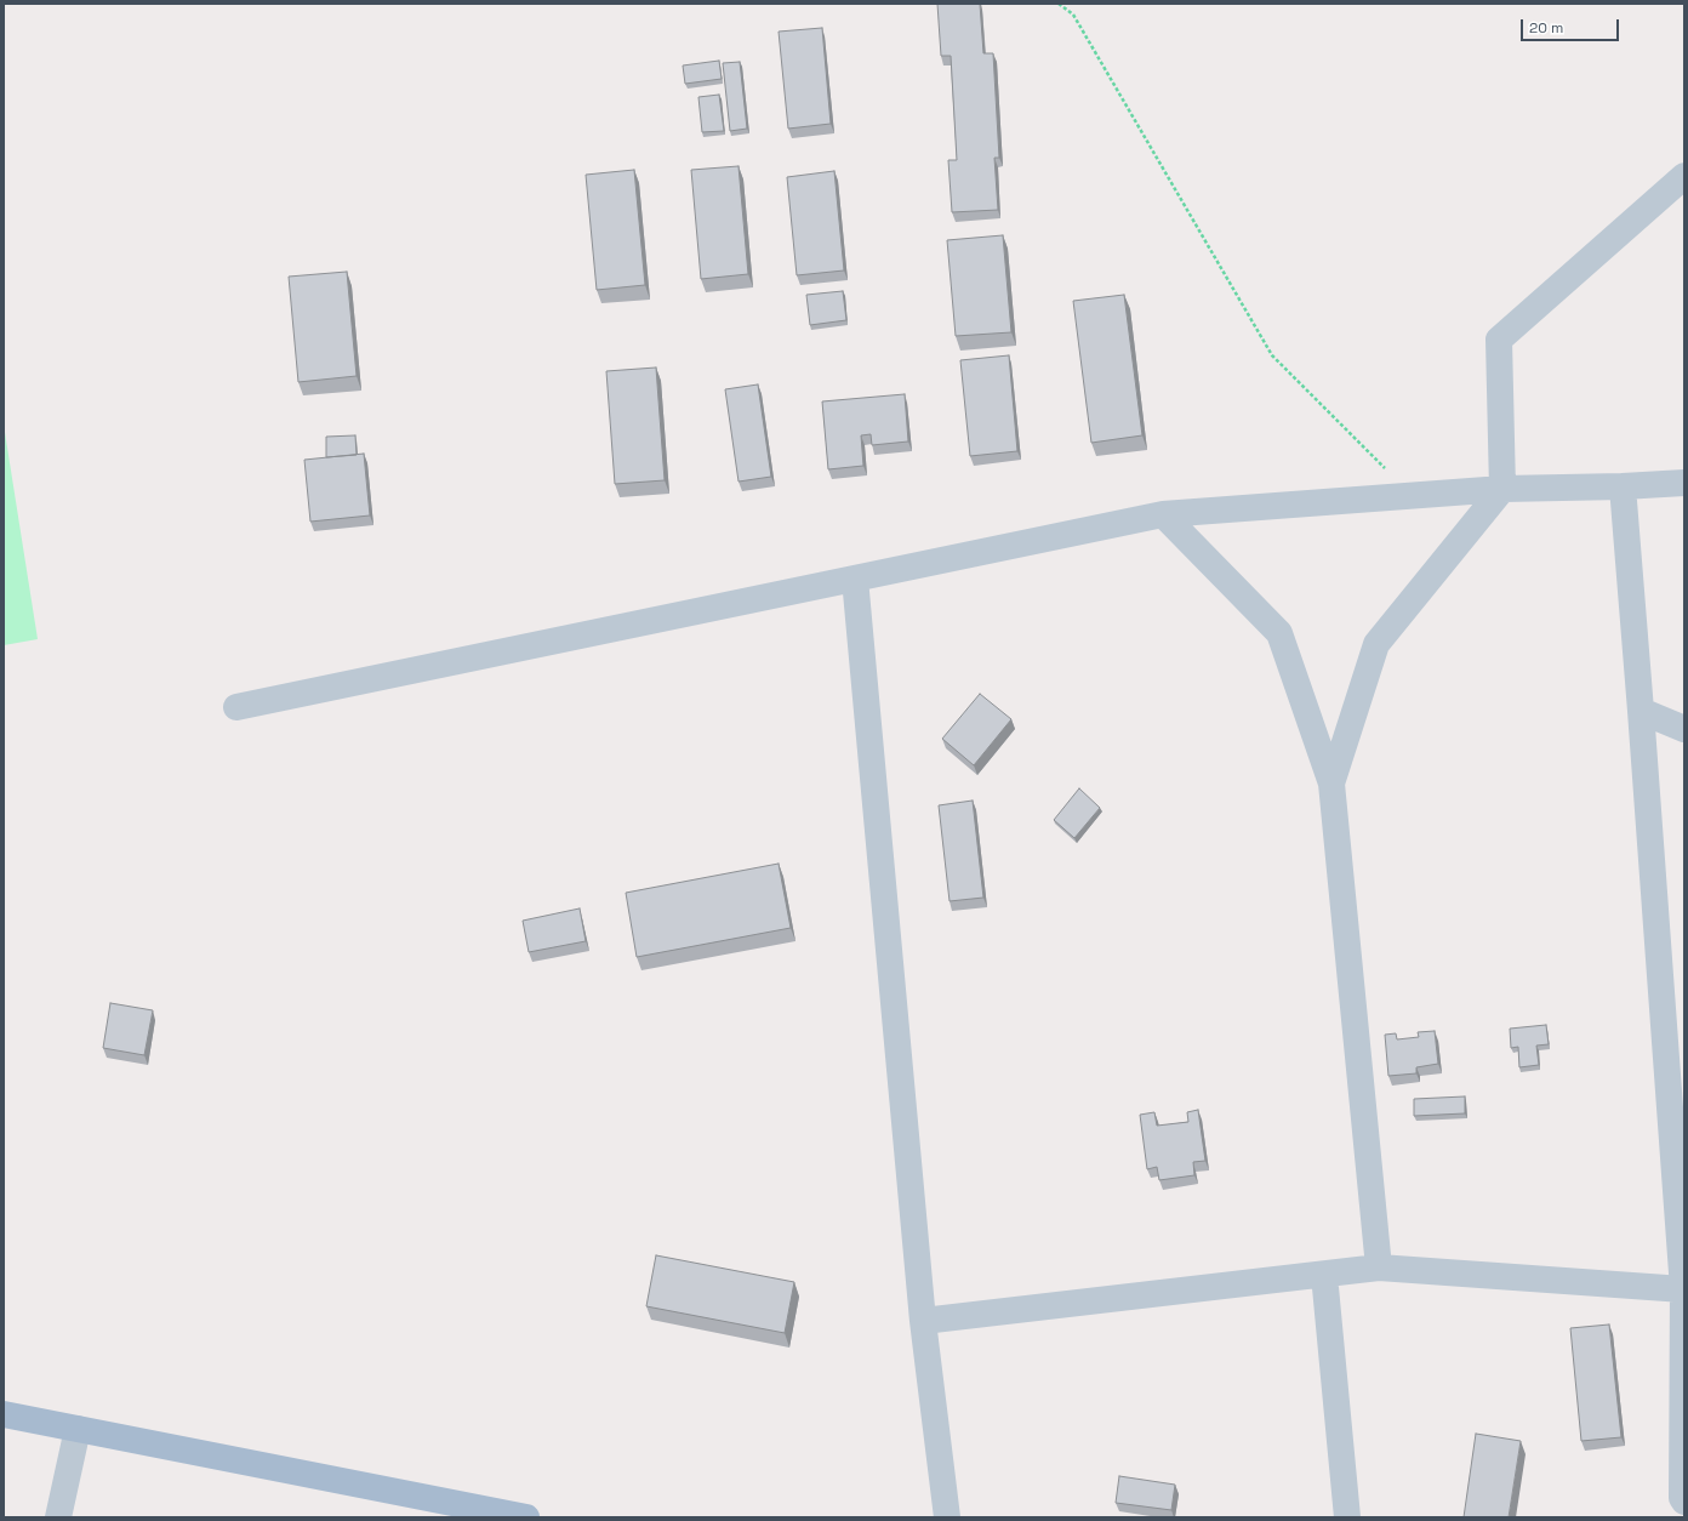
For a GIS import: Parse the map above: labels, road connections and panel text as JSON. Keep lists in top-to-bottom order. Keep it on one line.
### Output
{"scale_bar":"20 m"}
